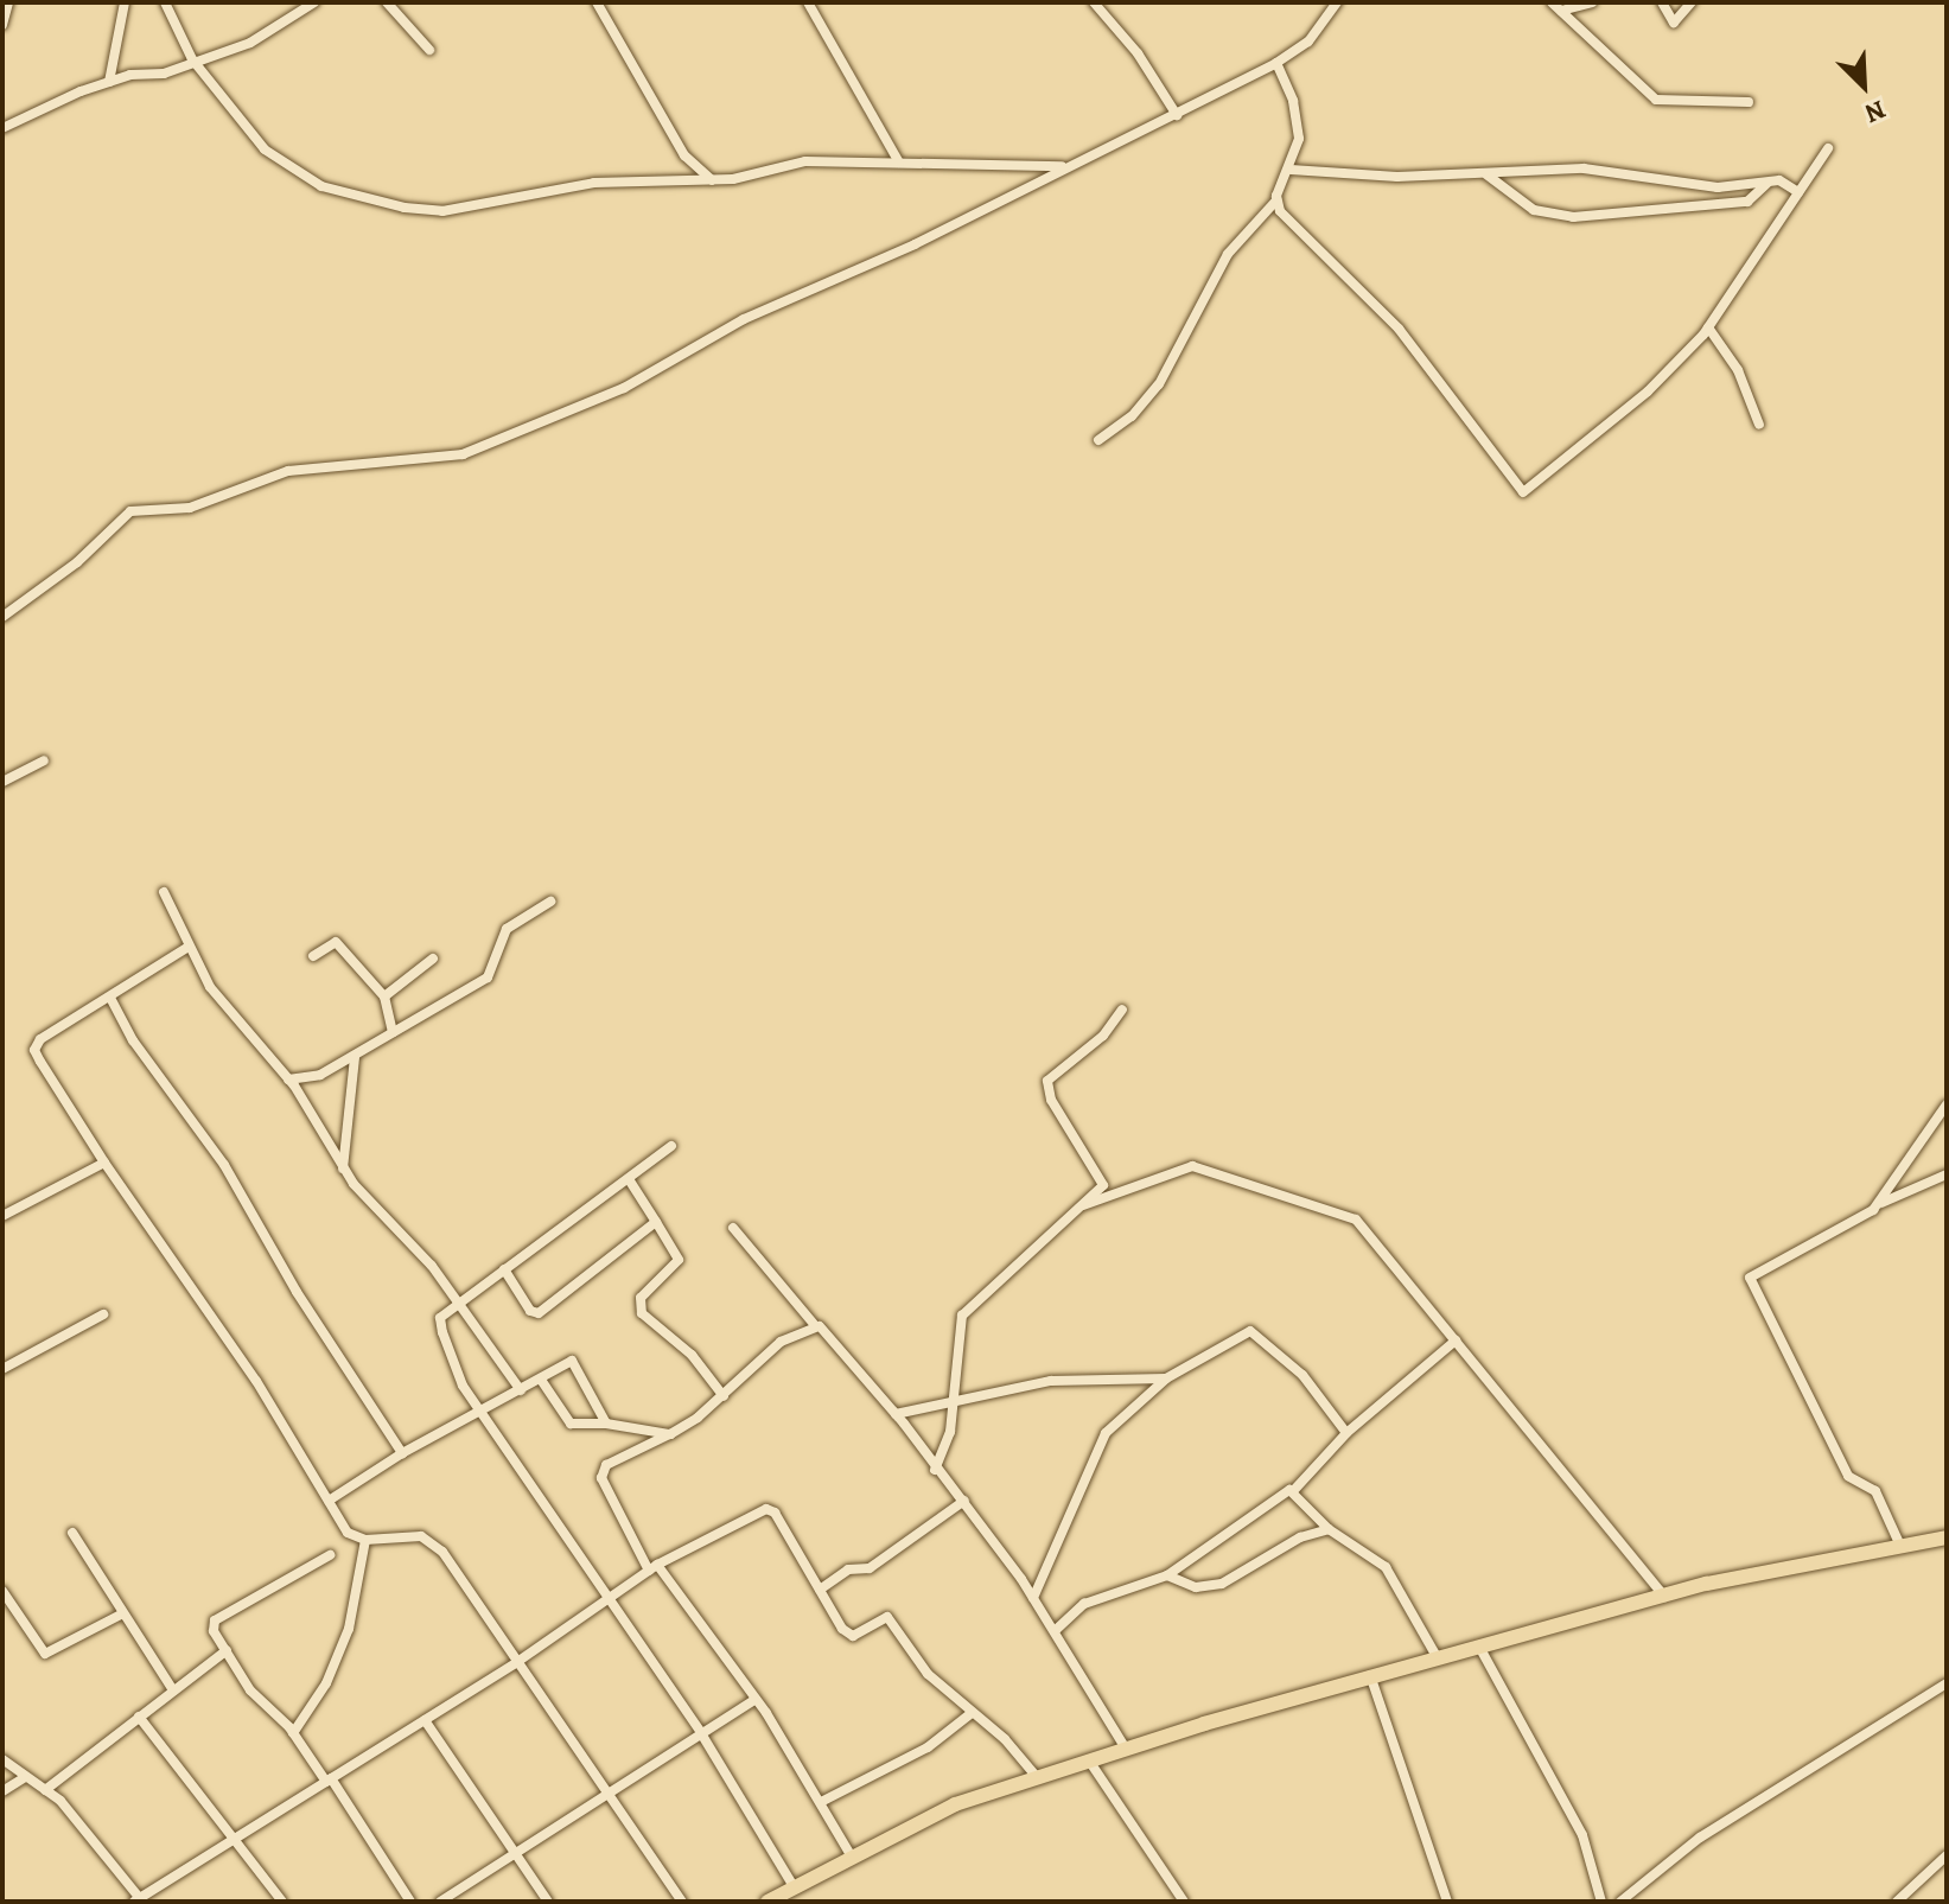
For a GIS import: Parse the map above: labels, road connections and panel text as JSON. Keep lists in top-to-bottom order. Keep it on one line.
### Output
{"north":"bottom right"}
